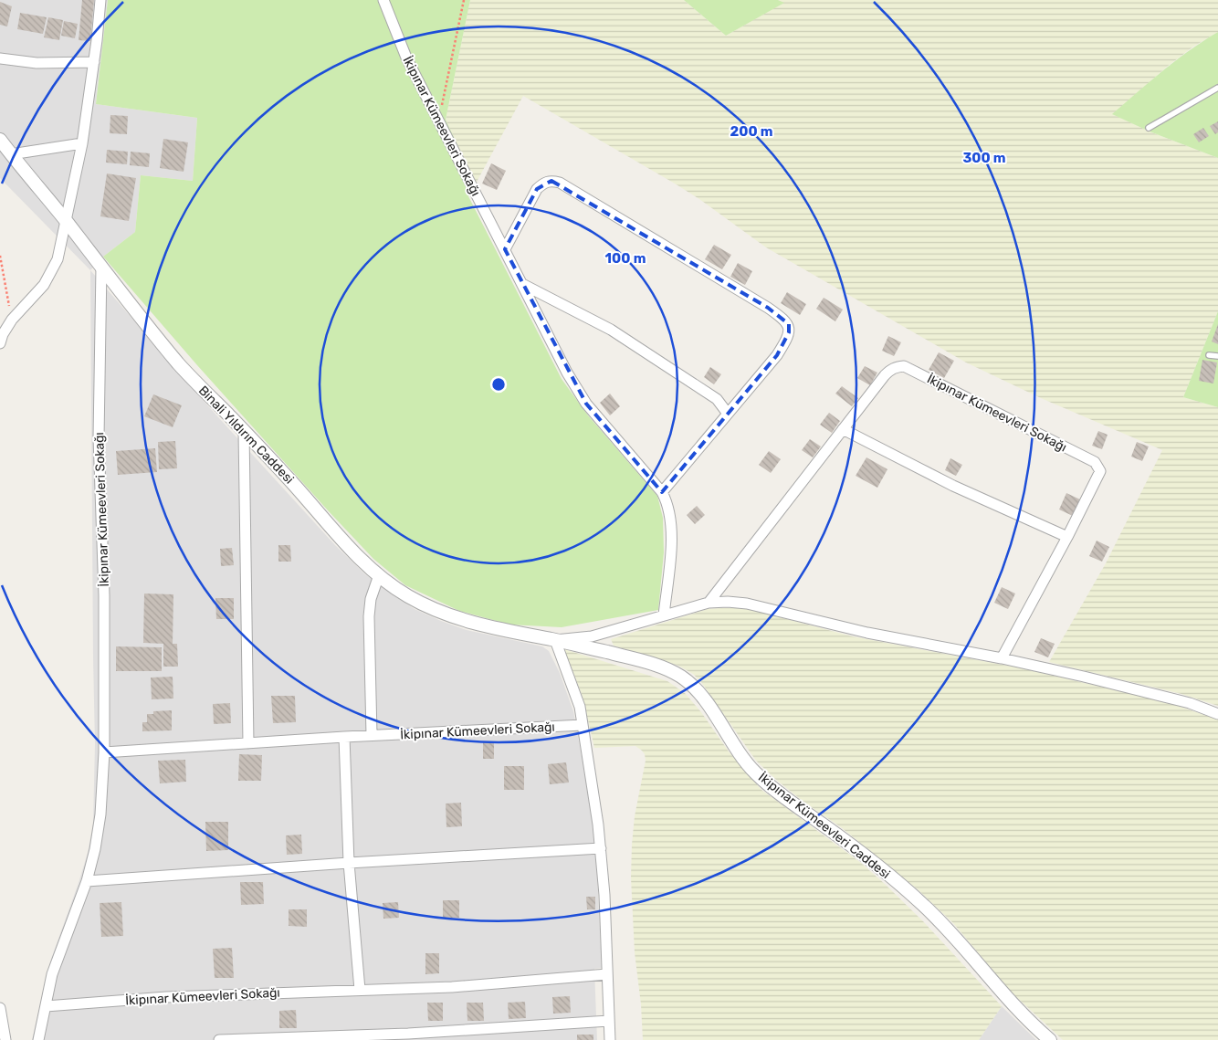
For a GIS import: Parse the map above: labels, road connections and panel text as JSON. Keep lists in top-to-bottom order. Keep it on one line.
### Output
{"streets":{"street":["İkipınar Kümeevleri Sokağı","Binali Yıldırım Caddesi","İkipınar Kümeevleri Caddesi"]},"crossings":[["İkipınar Kümeevleri Sokağı","Binali Yıldırım Caddesi"],["Binali Yıldırım Caddesi","İkipınar Kümeevleri Caddesi"]],"rings":["200 m","300 m","100 m"]}
